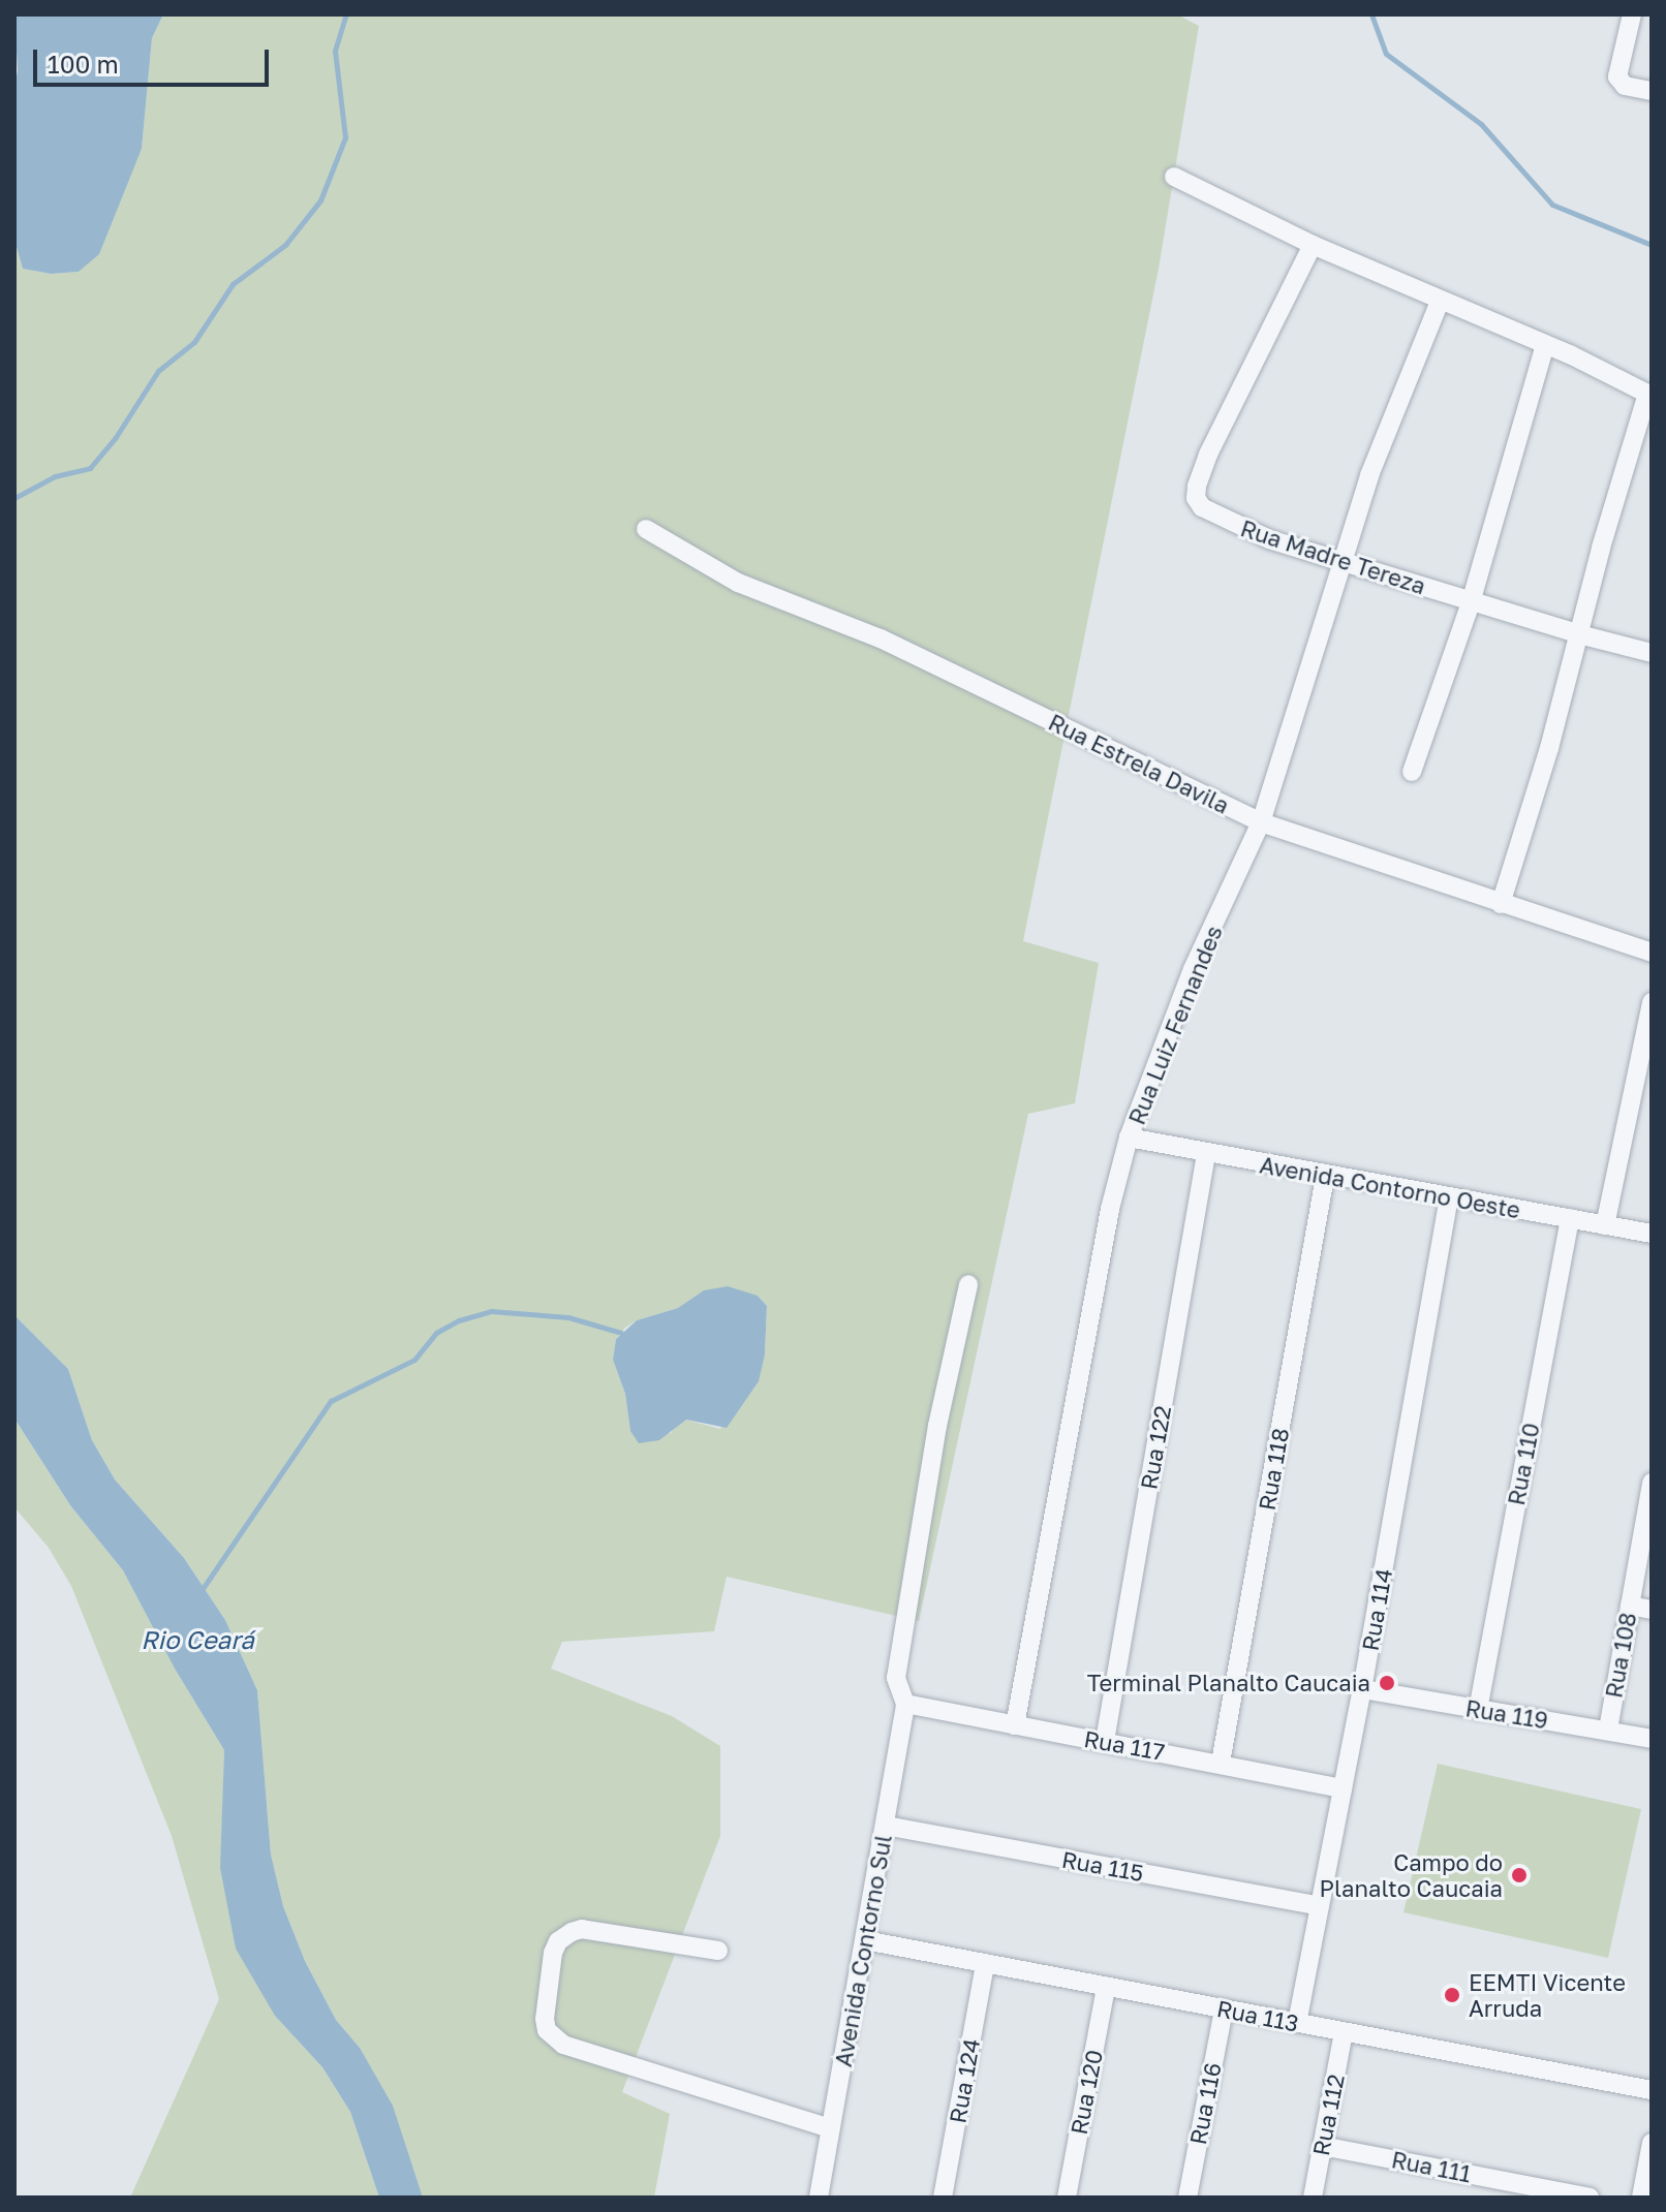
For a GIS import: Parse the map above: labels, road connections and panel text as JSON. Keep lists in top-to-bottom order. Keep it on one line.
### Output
{"streets":{"street":["Rua Madre Tereza","Rua Estrela Davila","Rua Luiz Fernandes","Avenida Contorno Oeste","Rua 122","Rua 110","Rua 118","Rua 114","Rua 108","Rua 119","Rua 117","Rua 115","Avenida Contorno Sul","Rua 113","Rua 124","Rua 120","Rua 116","Rua 112","Rua 111"]},"crossings":[["Rua Madre Tereza","Rua Luiz Fernandes"],["Rua Estrela Davila","Rua Luiz Fernandes"],["Rua Luiz Fernandes","Avenida Contorno Oeste"],["Rua Luiz Fernandes","Rua 117"],["Avenida Contorno Oeste","Rua 122"],["Avenida Contorno Oeste","Rua 110"],["Avenida Contorno Oeste","Rua 118"],["Avenida Contorno Oeste","Rua 114"],["Rua 122","Rua 117"],["Rua 110","Rua 119"],["Rua 118","Rua 117"],["Rua 114","Rua 119"],["Rua 114","Rua 117"],["Rua 114","Rua 115"],["Rua 114","Rua 113"],["Rua 108","Rua 119"],["Rua 117","Avenida Contorno Sul"],["Rua 115","Avenida Contorno Sul"],["Avenida Contorno Sul","Rua 113"],["Rua 113","Rua 124"],["Rua 113","Rua 120"],["Rua 113","Rua 116"],["Rua 113","Rua 112"],["Rua 112","Rua 111"]],"water":["Rio Ceará"],"places":["Terminal Planalto Caucaia","Campo do Planalto Caucaia","EEMTI Vicente Arruda"],"scale_bar":"100 m"}
